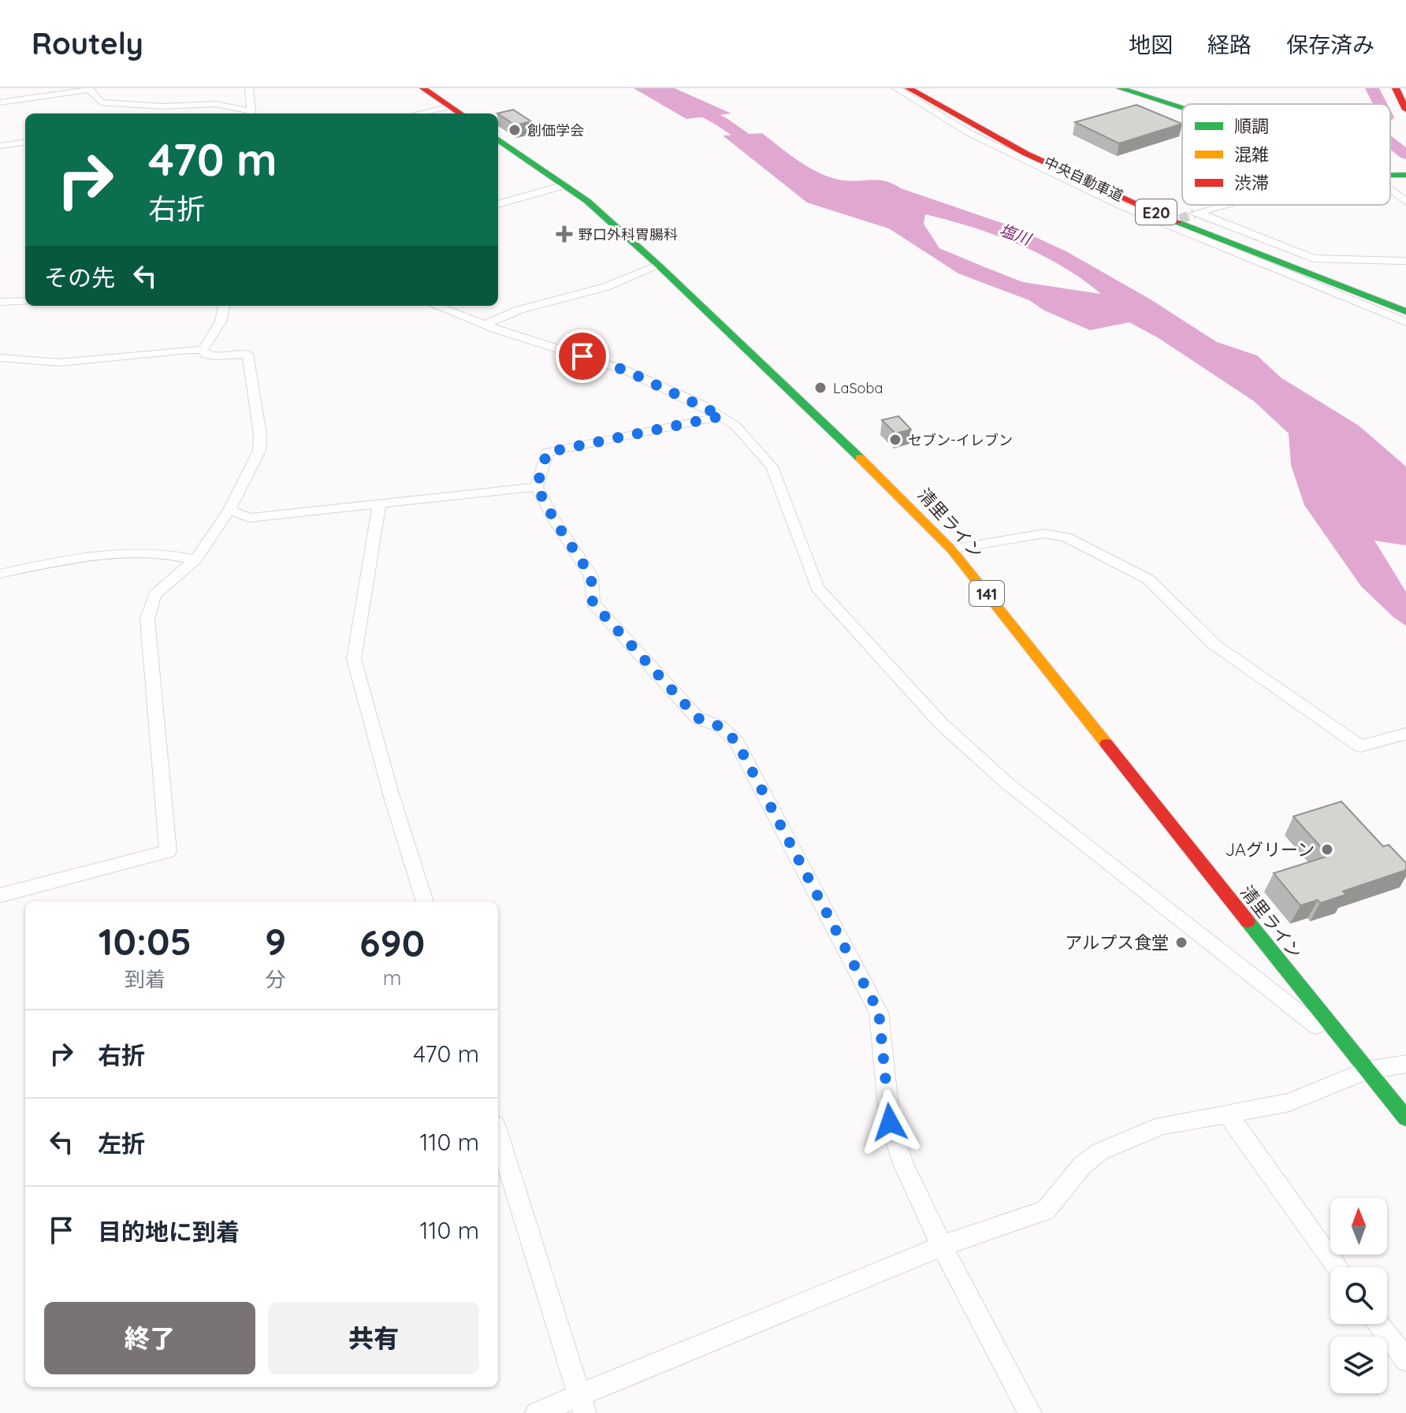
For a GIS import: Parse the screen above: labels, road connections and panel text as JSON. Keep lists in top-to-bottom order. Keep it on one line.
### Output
{"streets":{"main road":["中央自動車道","E20","清里ライン","141"]},"water":["塩川"],"places":{"other":["創価学会","LaSoba","セブン-イレブン","JAグリーン","アルプス食堂"],"health":["野口外科胃腸科"]},"legend":["順調","混雑","渋滞"],"north":"top","page":{"header":"Routely","nav":["地図","経路","保存済み"],"turn":["470 m","右折"],"then":"その先","eta":["10:05","到着","9","分","690","m"],"list":[{"name":"右折","value":"470 m"},{"name":"左折","value":"110 m"},{"name":"目的地に到着","value":"110 m"}],"buttons":["終了","共有"]}}
